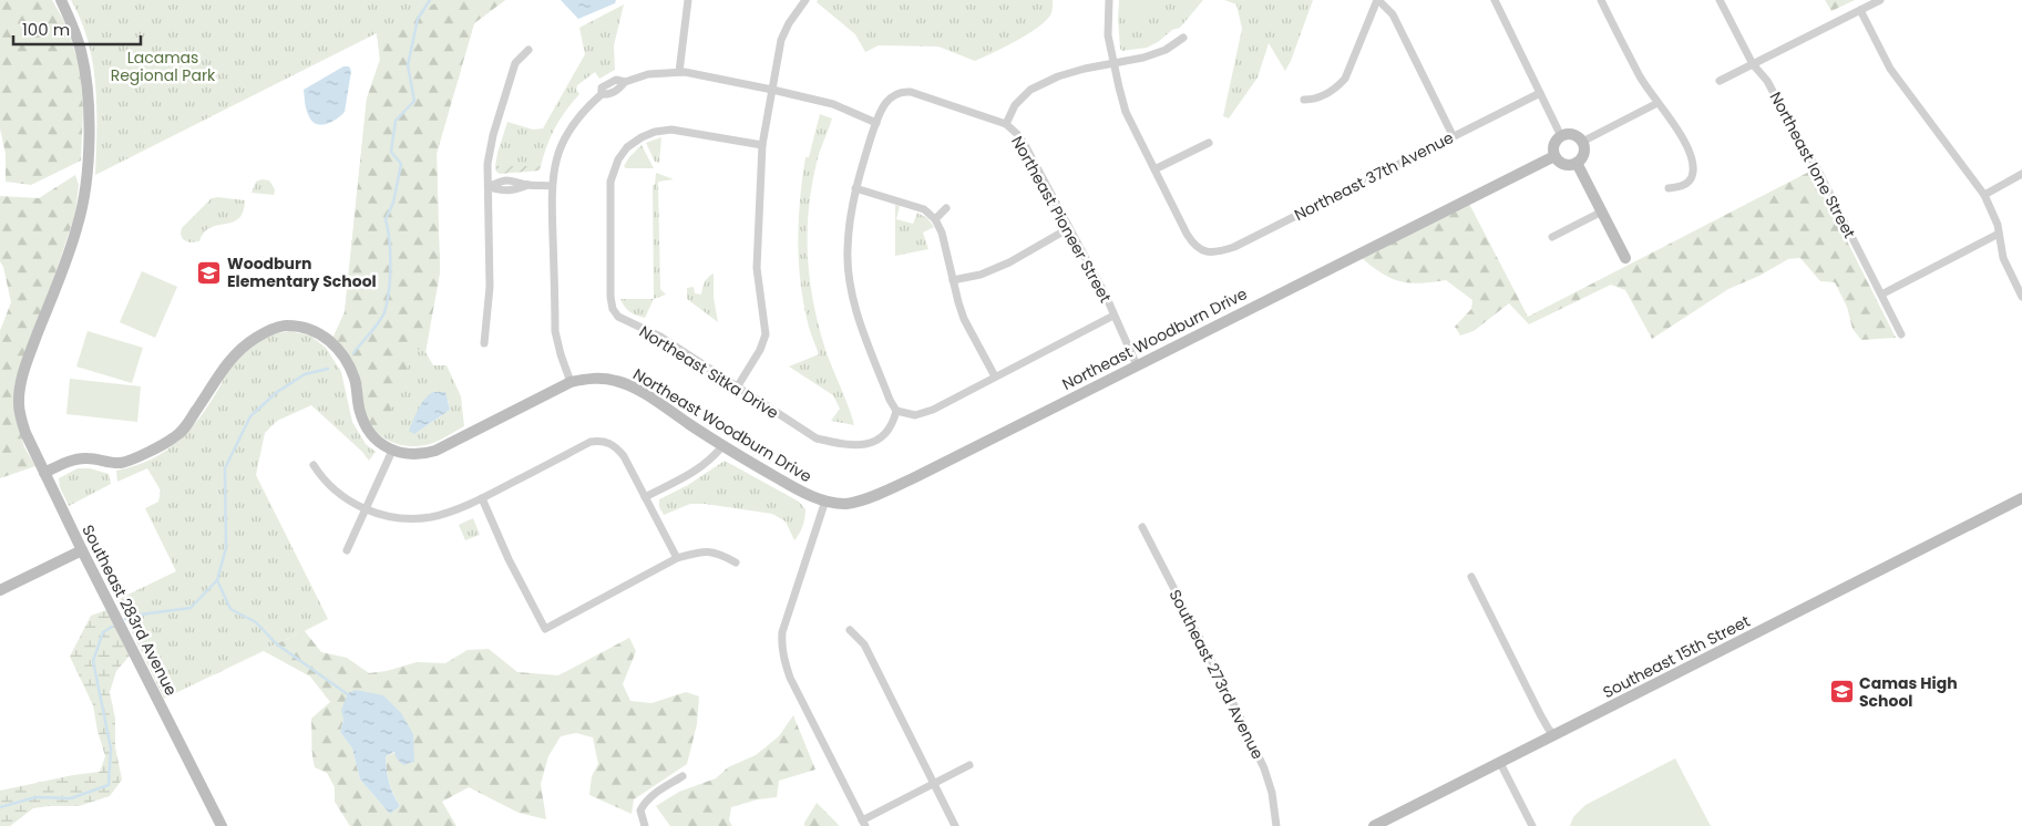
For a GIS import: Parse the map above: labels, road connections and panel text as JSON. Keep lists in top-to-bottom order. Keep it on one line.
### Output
{"streets":{"street":["Northeast Ione Street","Northeast 37th Avenue","Northeast Pioneer Street","Northeast Woodburn Drive","Northeast Sitka Drive","Southeast 283rd Avenue","Southeast 15th Street","Southeast 273rd Avenue"]},"crossings":[["Northeast Pioneer Street","Northeast Woodburn Drive"],["Northeast Pioneer Street","Northeast Sitka Drive"],["Northeast Woodburn Drive","Southeast 283rd Avenue"]],"parks":["Lacamas Regional Park"],"places":{"school or university":["Woodburn Elementary School","Camas High School"]},"scale_bar":"100 m"}
